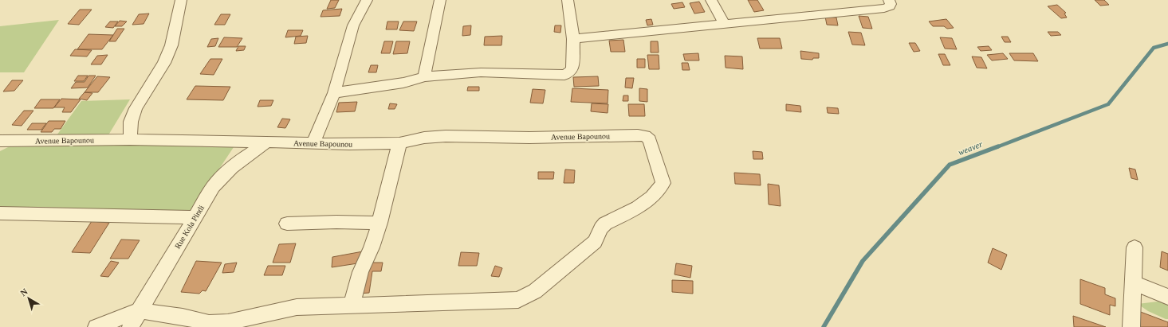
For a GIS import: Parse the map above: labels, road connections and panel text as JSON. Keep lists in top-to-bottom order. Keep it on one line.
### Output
{"streets":{"street":["Avenue Bapounou","Rue Kola Pindi"]},"crossings":[["Avenue Bapounou","Rue Kola Pindi"]],"water":["weaver"],"north":"top left"}
